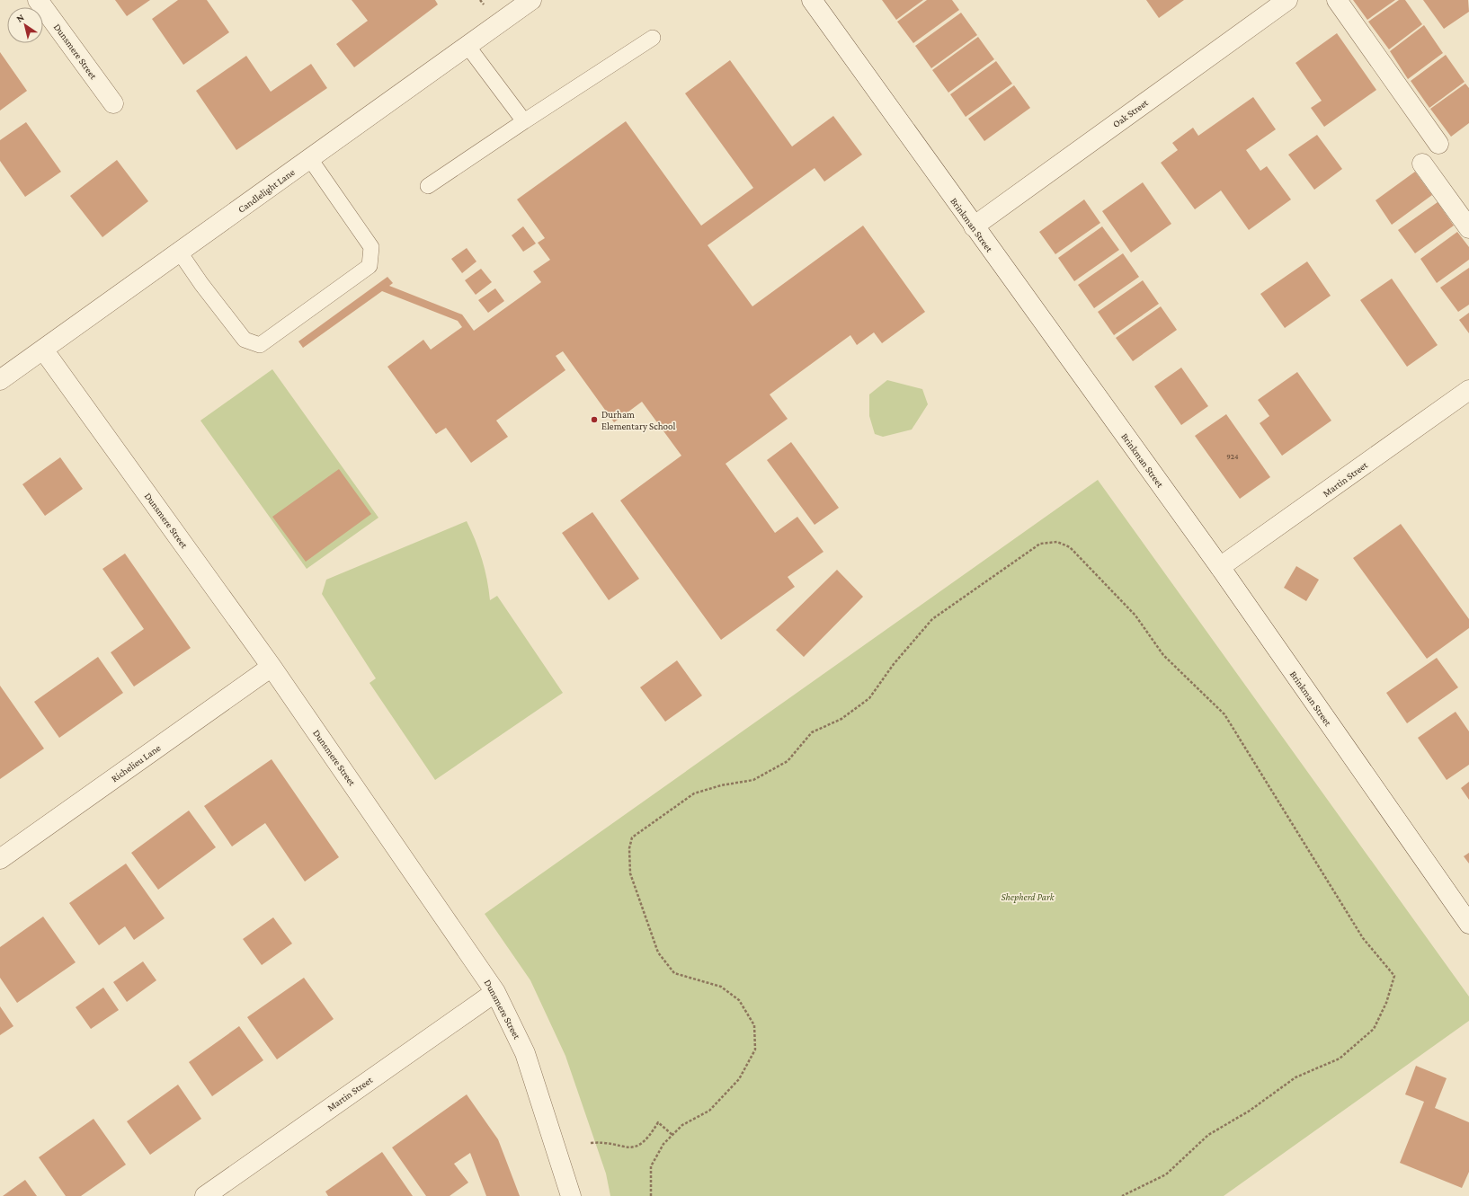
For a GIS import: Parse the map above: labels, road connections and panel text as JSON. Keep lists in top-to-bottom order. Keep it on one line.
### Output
{"streets":{"street":["Dunsmere Street","Oak Street","Candlelight Lane","Brinkman Street","Martin Street","Richelieu Lane"]},"crossings":[["Dunsmere Street","Candlelight Lane"],["Dunsmere Street","Martin Street"],["Dunsmere Street","Richelieu Lane"],["Oak Street","Brinkman Street"],["Brinkman Street","Martin Street"]],"parks":["Shepherd Park"],"places":["Durham Elementary School"],"house_numbers":["924"],"north":"top left"}
